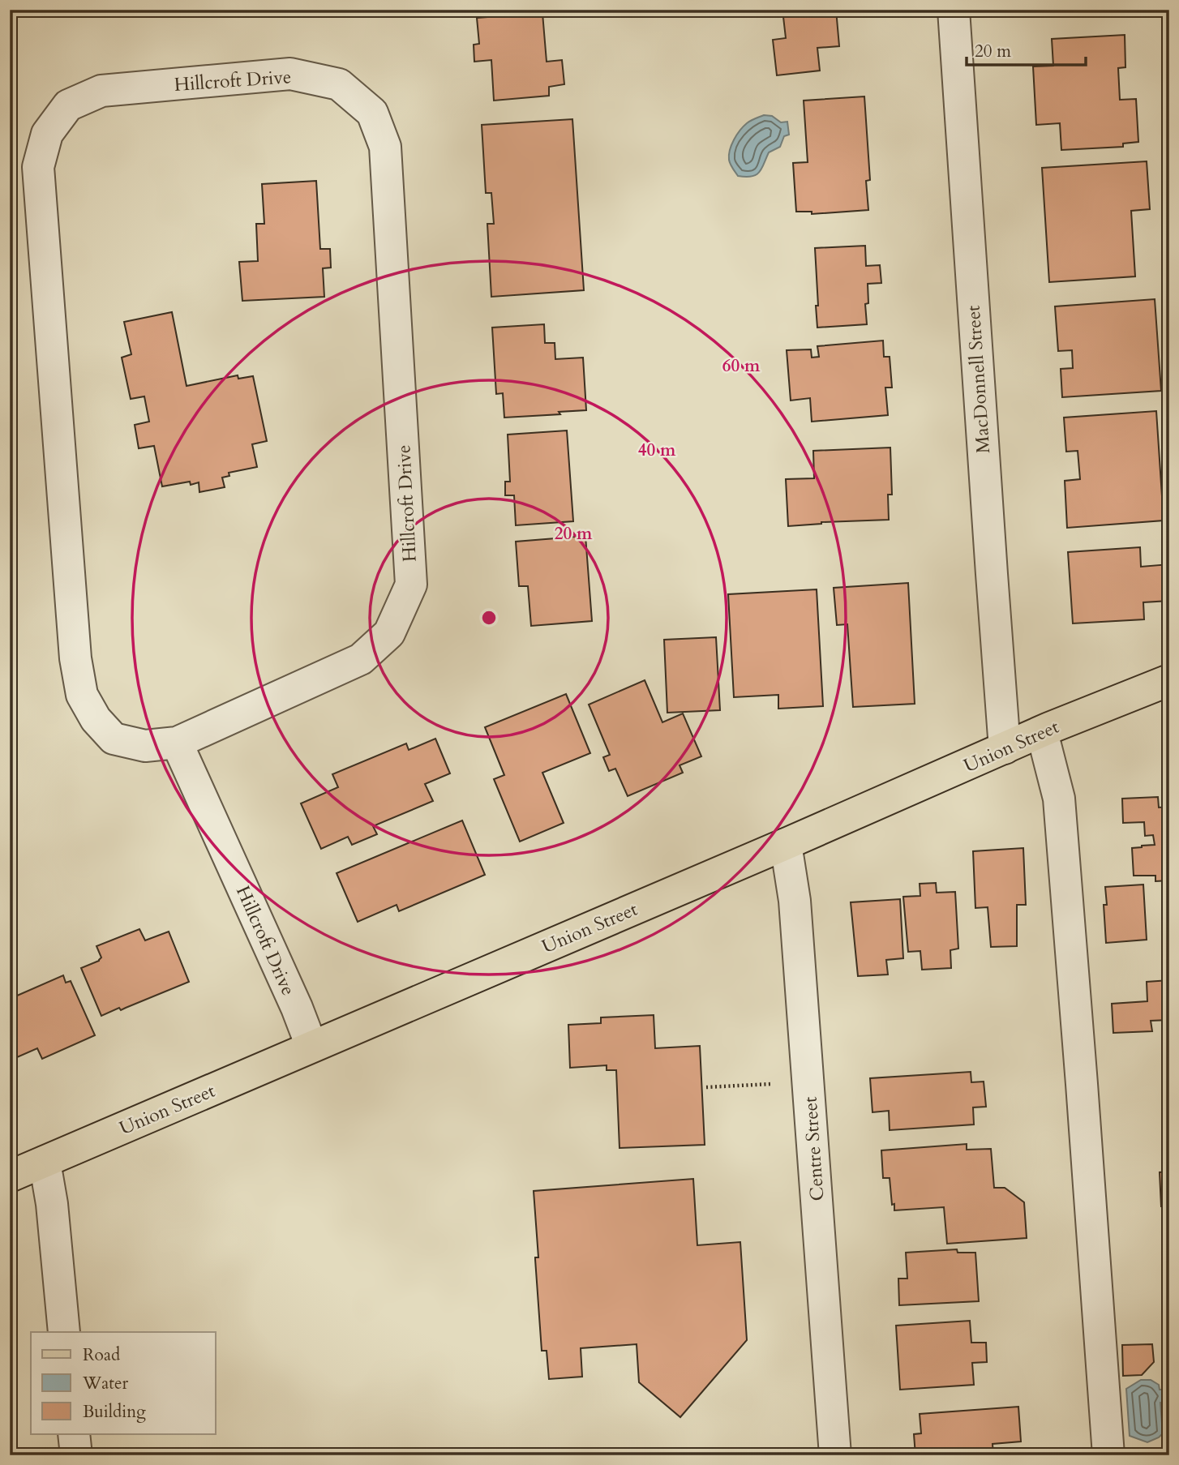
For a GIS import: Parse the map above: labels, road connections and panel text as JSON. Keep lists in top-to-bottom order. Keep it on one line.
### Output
{"streets":{"main road":["Union Street"],"street":["Hillcroft Drive","MacDonnell Street","Centre Street"]},"crossings":[["Hillcroft Drive","Union Street"],["MacDonnell Street","Union Street"],["Union Street","Centre Street"]],"legend":["Road","Water","Building"],"scale_bar":"20 m","rings":["60 m","40 m","20 m"]}
